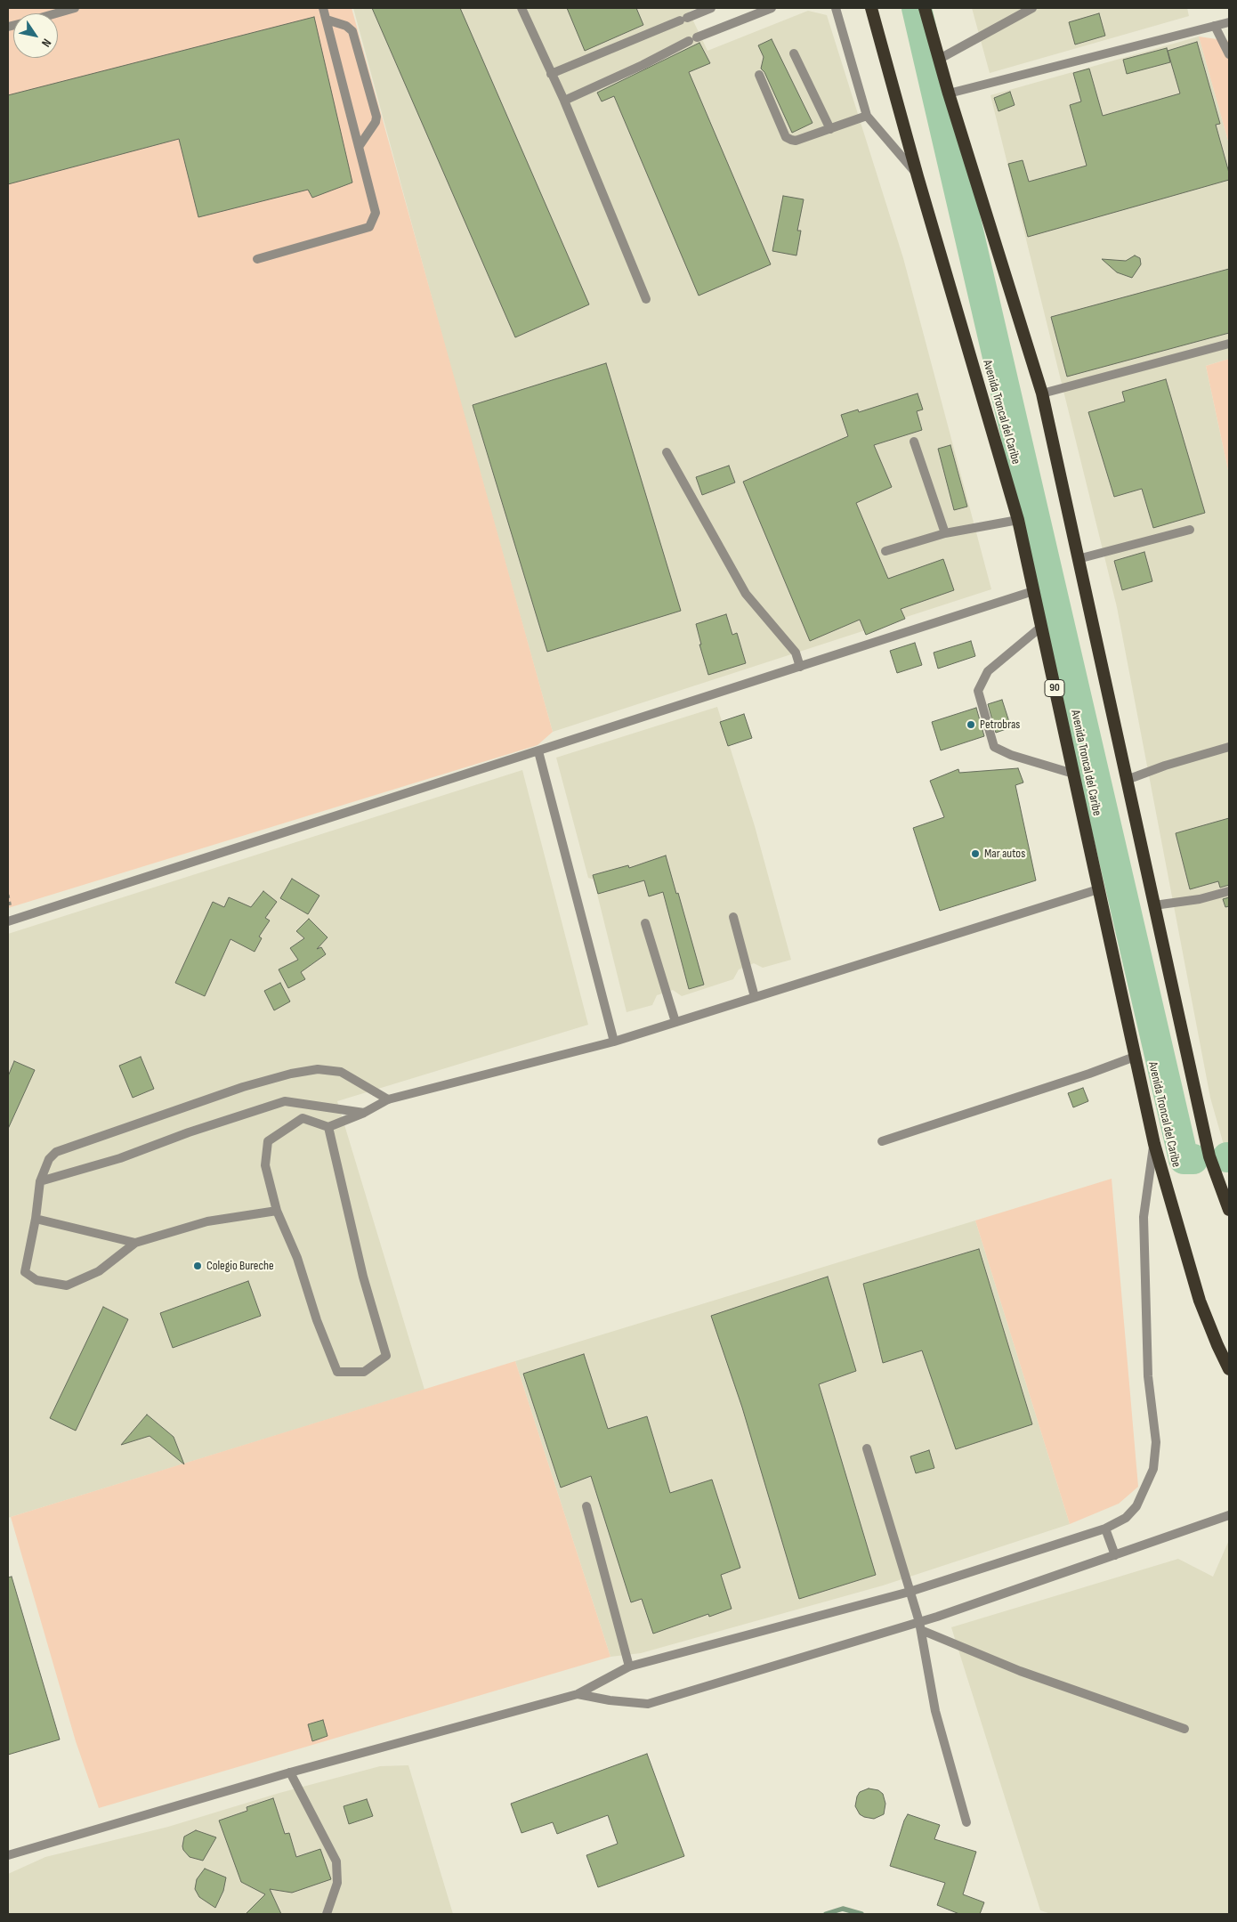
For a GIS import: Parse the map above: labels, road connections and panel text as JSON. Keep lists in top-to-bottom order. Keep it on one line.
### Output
{"streets":{"highway":["Avenida Troncal del Caribe","90"]},"places":["Petrobras","Mar autos","Colegio Bureche"],"north":"bottom right"}
